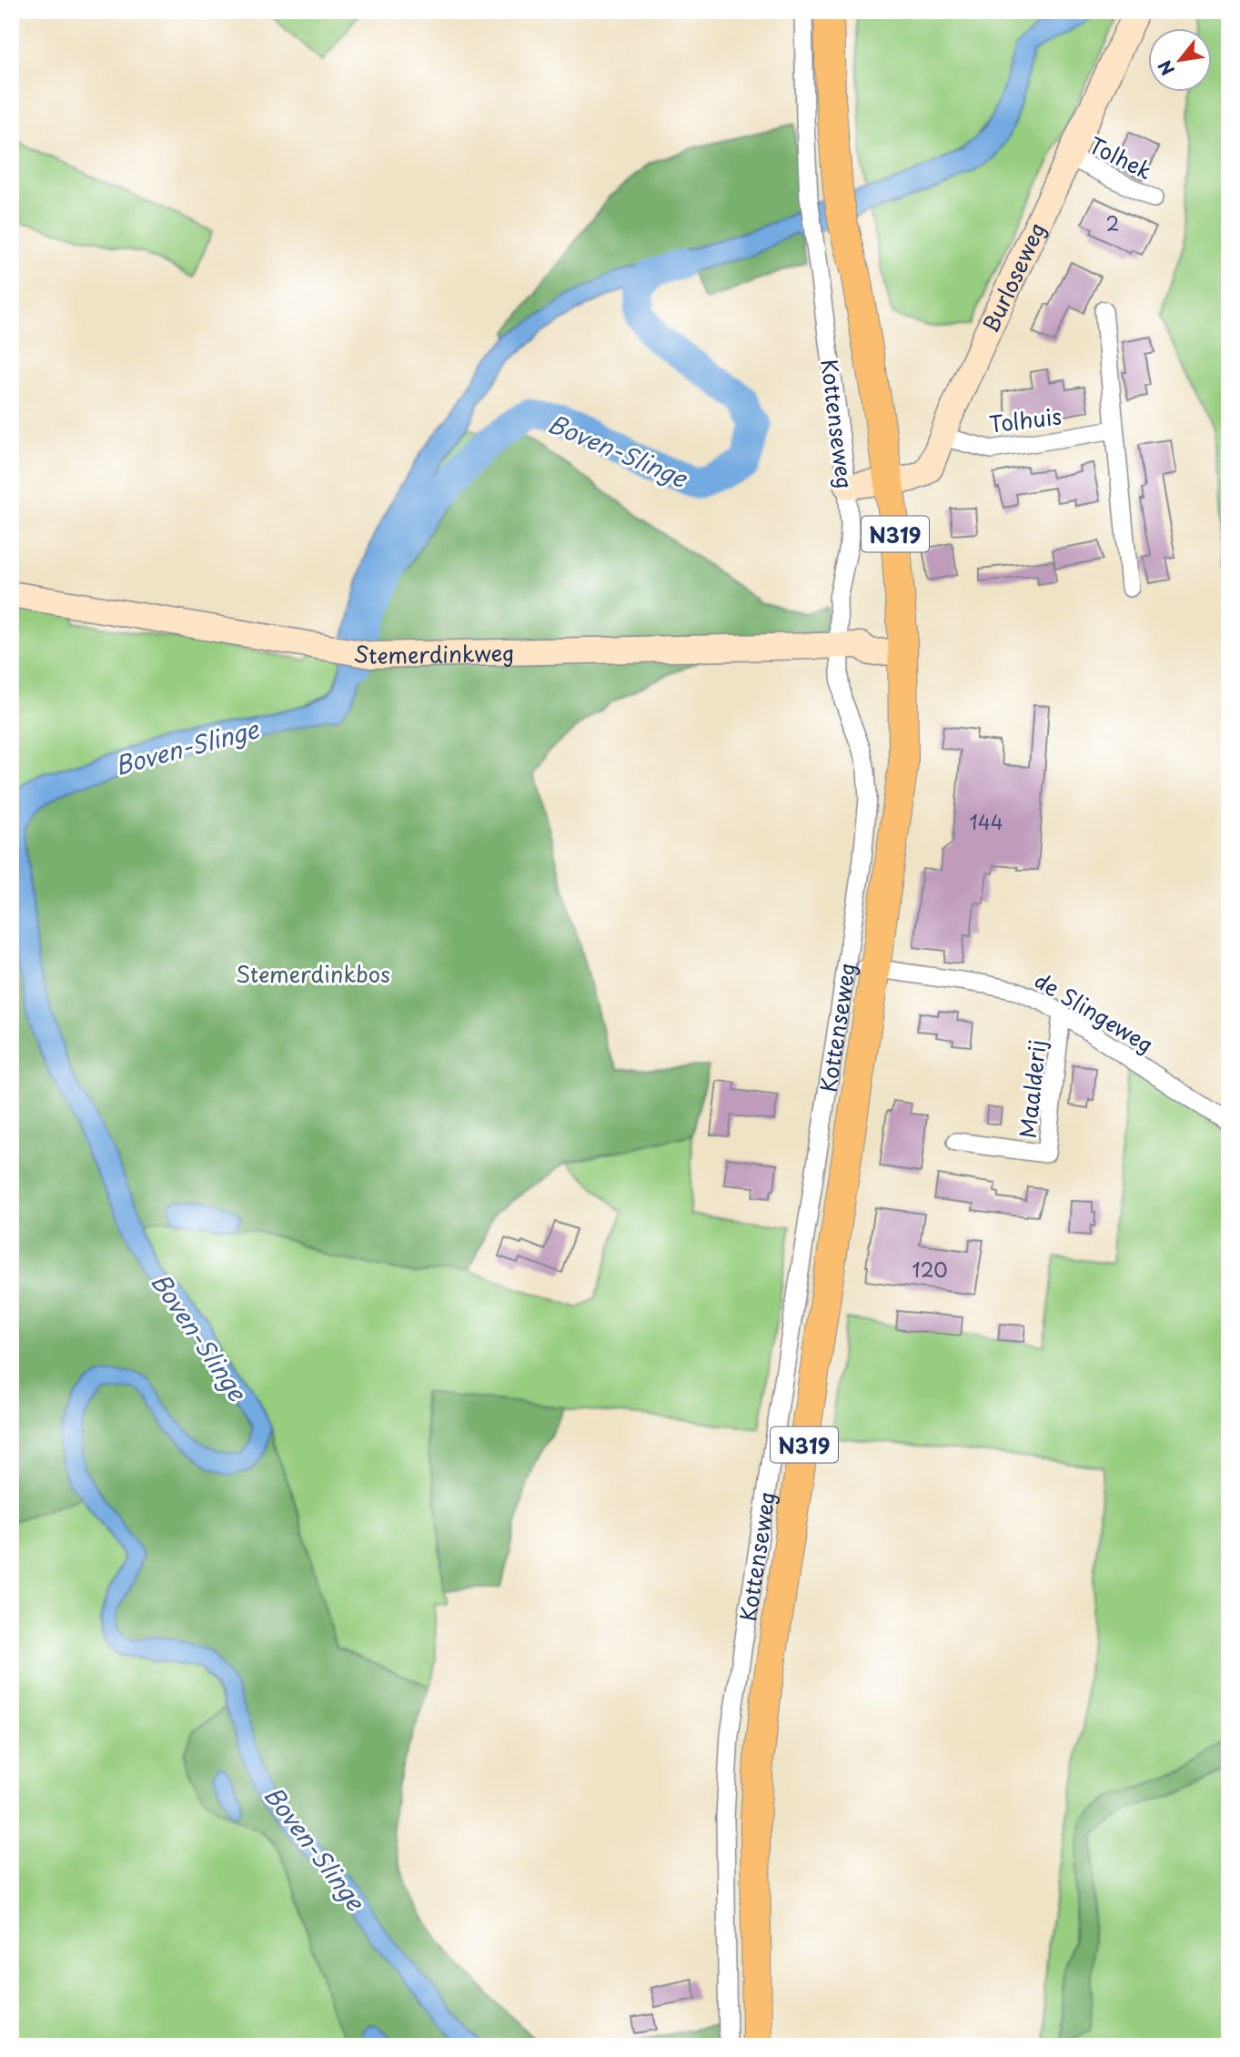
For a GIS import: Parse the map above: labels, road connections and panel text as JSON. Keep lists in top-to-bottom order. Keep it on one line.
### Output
{"streets":{"main road":["Kottenseweg","N319"],"street":["Tolhek","Burloseweg","Tolhuis","Stemerdinkweg","de Slingeweg","Maalderij"]},"crossings":[["Tolhek","Burloseweg"],["Burloseweg","Tolhuis"],["Burloseweg","Kottenseweg"],["Kottenseweg","Stemerdinkweg"],["Kottenseweg","de Slingeweg"],["de Slingeweg","Maalderij"]],"water":["Boven-Slinge"],"parks":["Stemerdinkbos"],"house_numbers":["2","144","120"],"north":"bottom left"}
